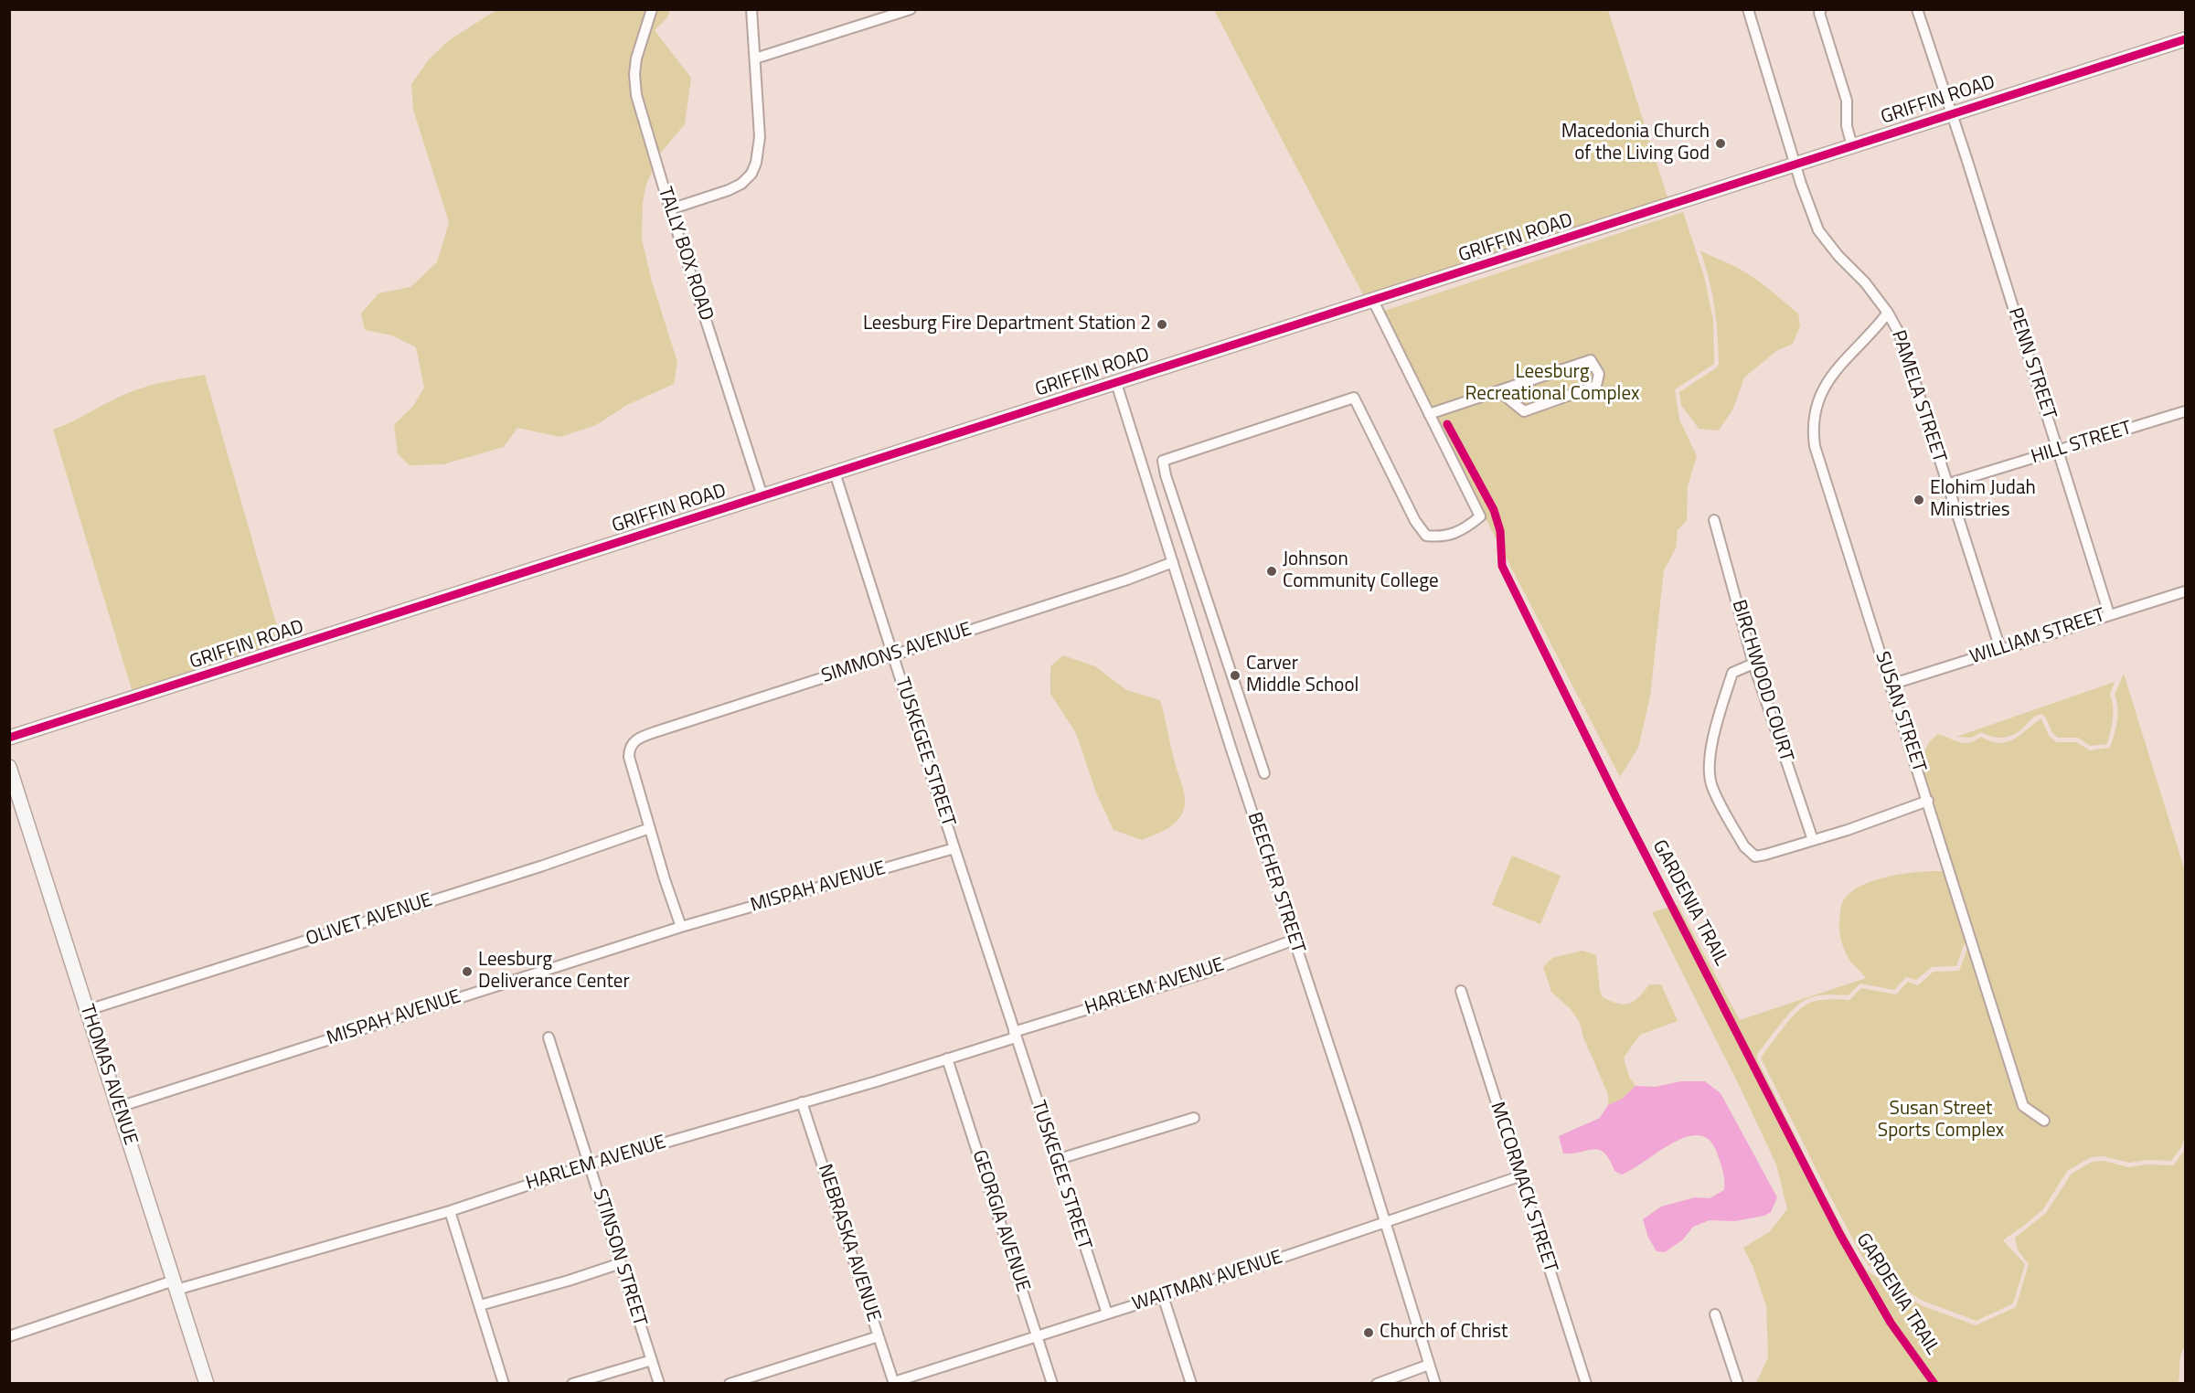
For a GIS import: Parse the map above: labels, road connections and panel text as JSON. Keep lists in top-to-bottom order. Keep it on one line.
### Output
{"streets":{"street":["GRIFFIN ROAD","TALLY BOX ROAD","PENN STREET","PAMELA STREET","HILL STREET","WILLIAM STREET","SIMMONS AVENUE","BIRCHWOOD COURT","SUSAN STREET","TUSKEGEE STREET","BEECHER STREET","MISPAH AVENUE","OLIVET AVENUE","HARLEM AVENUE","THOMAS AVENUE","MCCORMACK STREET","GEORGIA AVENUE","NEBRASKA AVENUE","STINSON STREET","WAITMAN AVENUE"],"cycle path":["GARDENIA TRAIL"]},"crossings":[["GRIFFIN ROAD","TALLY BOX ROAD"],["GRIFFIN ROAD","PENN STREET"],["GRIFFIN ROAD","PAMELA STREET"],["GRIFFIN ROAD","TUSKEGEE STREET"],["GRIFFIN ROAD","BEECHER STREET"],["PENN STREET","HILL STREET"],["PENN STREET","WILLIAM STREET"],["PAMELA STREET","HILL STREET"],["PAMELA STREET","WILLIAM STREET"],["PAMELA STREET","SUSAN STREET"],["WILLIAM STREET","SUSAN STREET"],["SIMMONS AVENUE","TUSKEGEE STREET"],["SIMMONS AVENUE","BEECHER STREET"],["SIMMONS AVENUE","OLIVET AVENUE"],["TUSKEGEE STREET","MISPAH AVENUE"],["TUSKEGEE STREET","HARLEM AVENUE"],["TUSKEGEE STREET","WAITMAN AVENUE"],["BEECHER STREET","HARLEM AVENUE"],["BEECHER STREET","WAITMAN AVENUE"],["MISPAH AVENUE","THOMAS AVENUE"],["OLIVET AVENUE","THOMAS AVENUE"],["HARLEM AVENUE","THOMAS AVENUE"],["HARLEM AVENUE","GEORGIA AVENUE"],["HARLEM AVENUE","NEBRASKA AVENUE"],["HARLEM AVENUE","STINSON STREET"],["MCCORMACK STREET","WAITMAN AVENUE"],["GEORGIA AVENUE","WAITMAN AVENUE"],["NEBRASKA AVENUE","WAITMAN AVENUE"]],"parks":["Leesburg Recreational Complex","Susan Street Sports Complex"],"places":["Macedonia Church of the Living God","Leesburg Fire Department Station 2","Elohim Judah Ministries","Johnson Community College","Carver Middle School","Leesburg Deliverance Center","Church of Christ"]}
